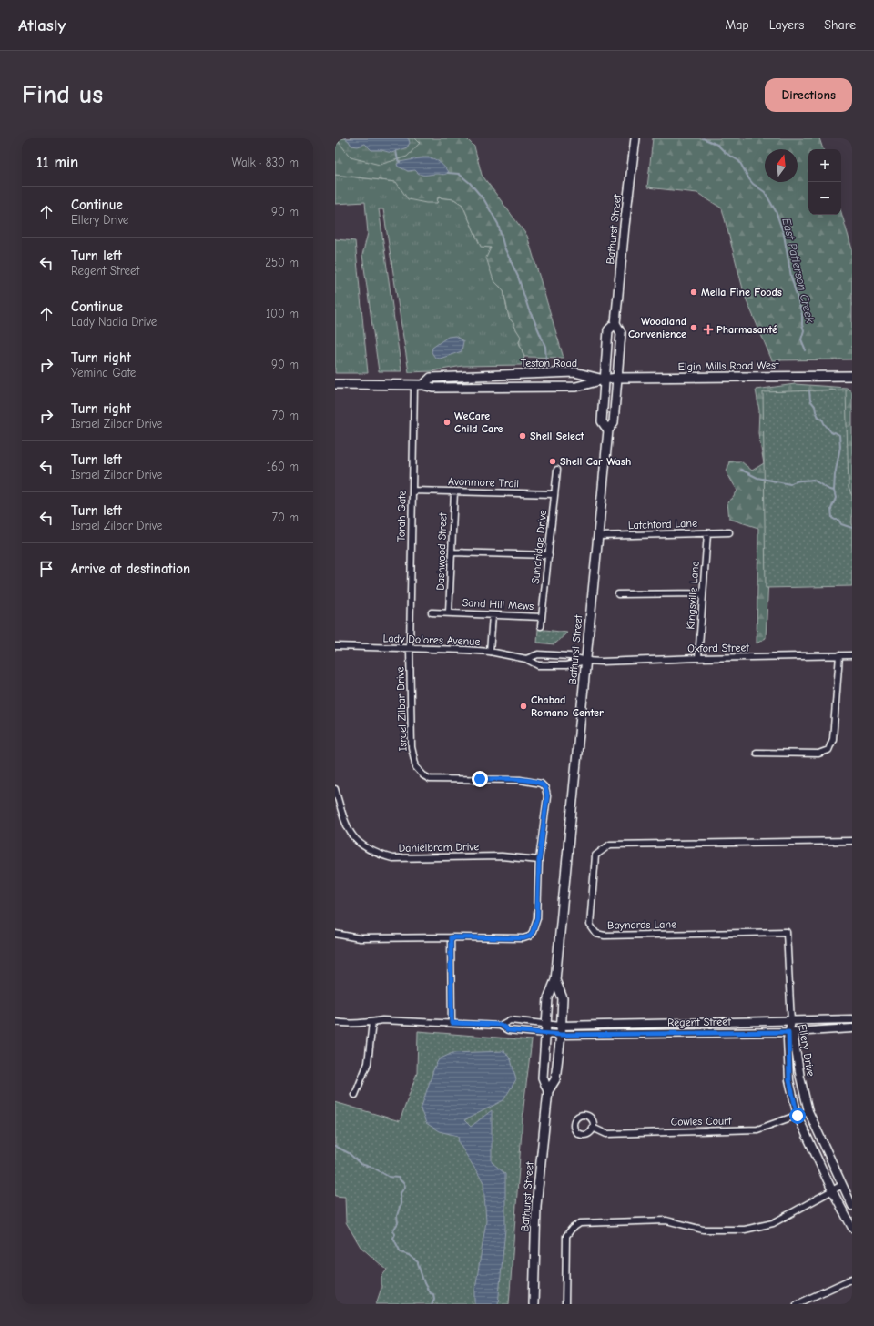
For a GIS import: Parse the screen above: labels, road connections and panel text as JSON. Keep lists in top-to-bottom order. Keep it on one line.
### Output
{"streets":{"main road":["Bathurst Street","Teston Road","Elgin Mills Road West"],"street":["Avonmore Trail","Torah Gate","Latchford Lane","Sundridge Drive","Dashwood Street","Kingsville Lane","Sand Hill Mews","Lady Dolores Avenue","Oxford Street","Israel Zilbar Drive","Danielbram Drive","Baynards Lane","Regent Street","Ellery Drive","Cowles Court"]},"crossings":[["Bathurst Street","Teston Road"],["Bathurst Street","Elgin Mills Road West"],["Bathurst Street","Latchford Lane"],["Bathurst Street","Lady Dolores Avenue"],["Bathurst Street","Oxford Street"],["Bathurst Street","Regent Street"],["Teston Road","Elgin Mills Road West"],["Teston Road","Torah Gate"],["Avonmore Trail","Torah Gate"],["Avonmore Trail","Sundridge Drive"],["Avonmore Trail","Dashwood Street"],["Torah Gate","Lady Dolores Avenue"],["Torah Gate","Israel Zilbar Drive"],["Latchford Lane","Kingsville Lane"],["Sundridge Drive","Sand Hill Mews"],["Dashwood Street","Sand Hill Mews"],["Kingsville Lane","Oxford Street"],["Lady Dolores Avenue","Oxford Street"],["Lady Dolores Avenue","Israel Zilbar Drive"],["Israel Zilbar Drive","Danielbram Drive"],["Baynards Lane","Regent Street"],["Baynards Lane","Ellery Drive"],["Regent Street","Ellery Drive"],["Ellery Drive","Cowles Court"]],"water":["East Patterson Creek"],"places":{"other":["Mella Fine Foods","Woodland Convenience","WeCare Child Care","Shell Select","Shell Car Wash","Chabad Romano Center"],"health":["Pharmasanté"]},"north":"top","page":{"header":"Atlasly","nav":["Map","Layers","Share"],"buttons":"Directions","title":"Find us","heading":["11 min","Walk · 830 m"],"map_buttons":["+","−"],"list":[["Continue","Ellery Drive","90 m"],["Turn left","Regent Street","250 m"],["Continue","Lady Nadia Drive","100 m"],["Turn right","Yemina Gate","90 m"],["Turn right","Israel Zilbar Drive","70 m"],["Turn left","Israel Zilbar Drive","160 m"],["Turn left","Israel Zilbar Drive","70 m"],"Arrive at destination"]}}
